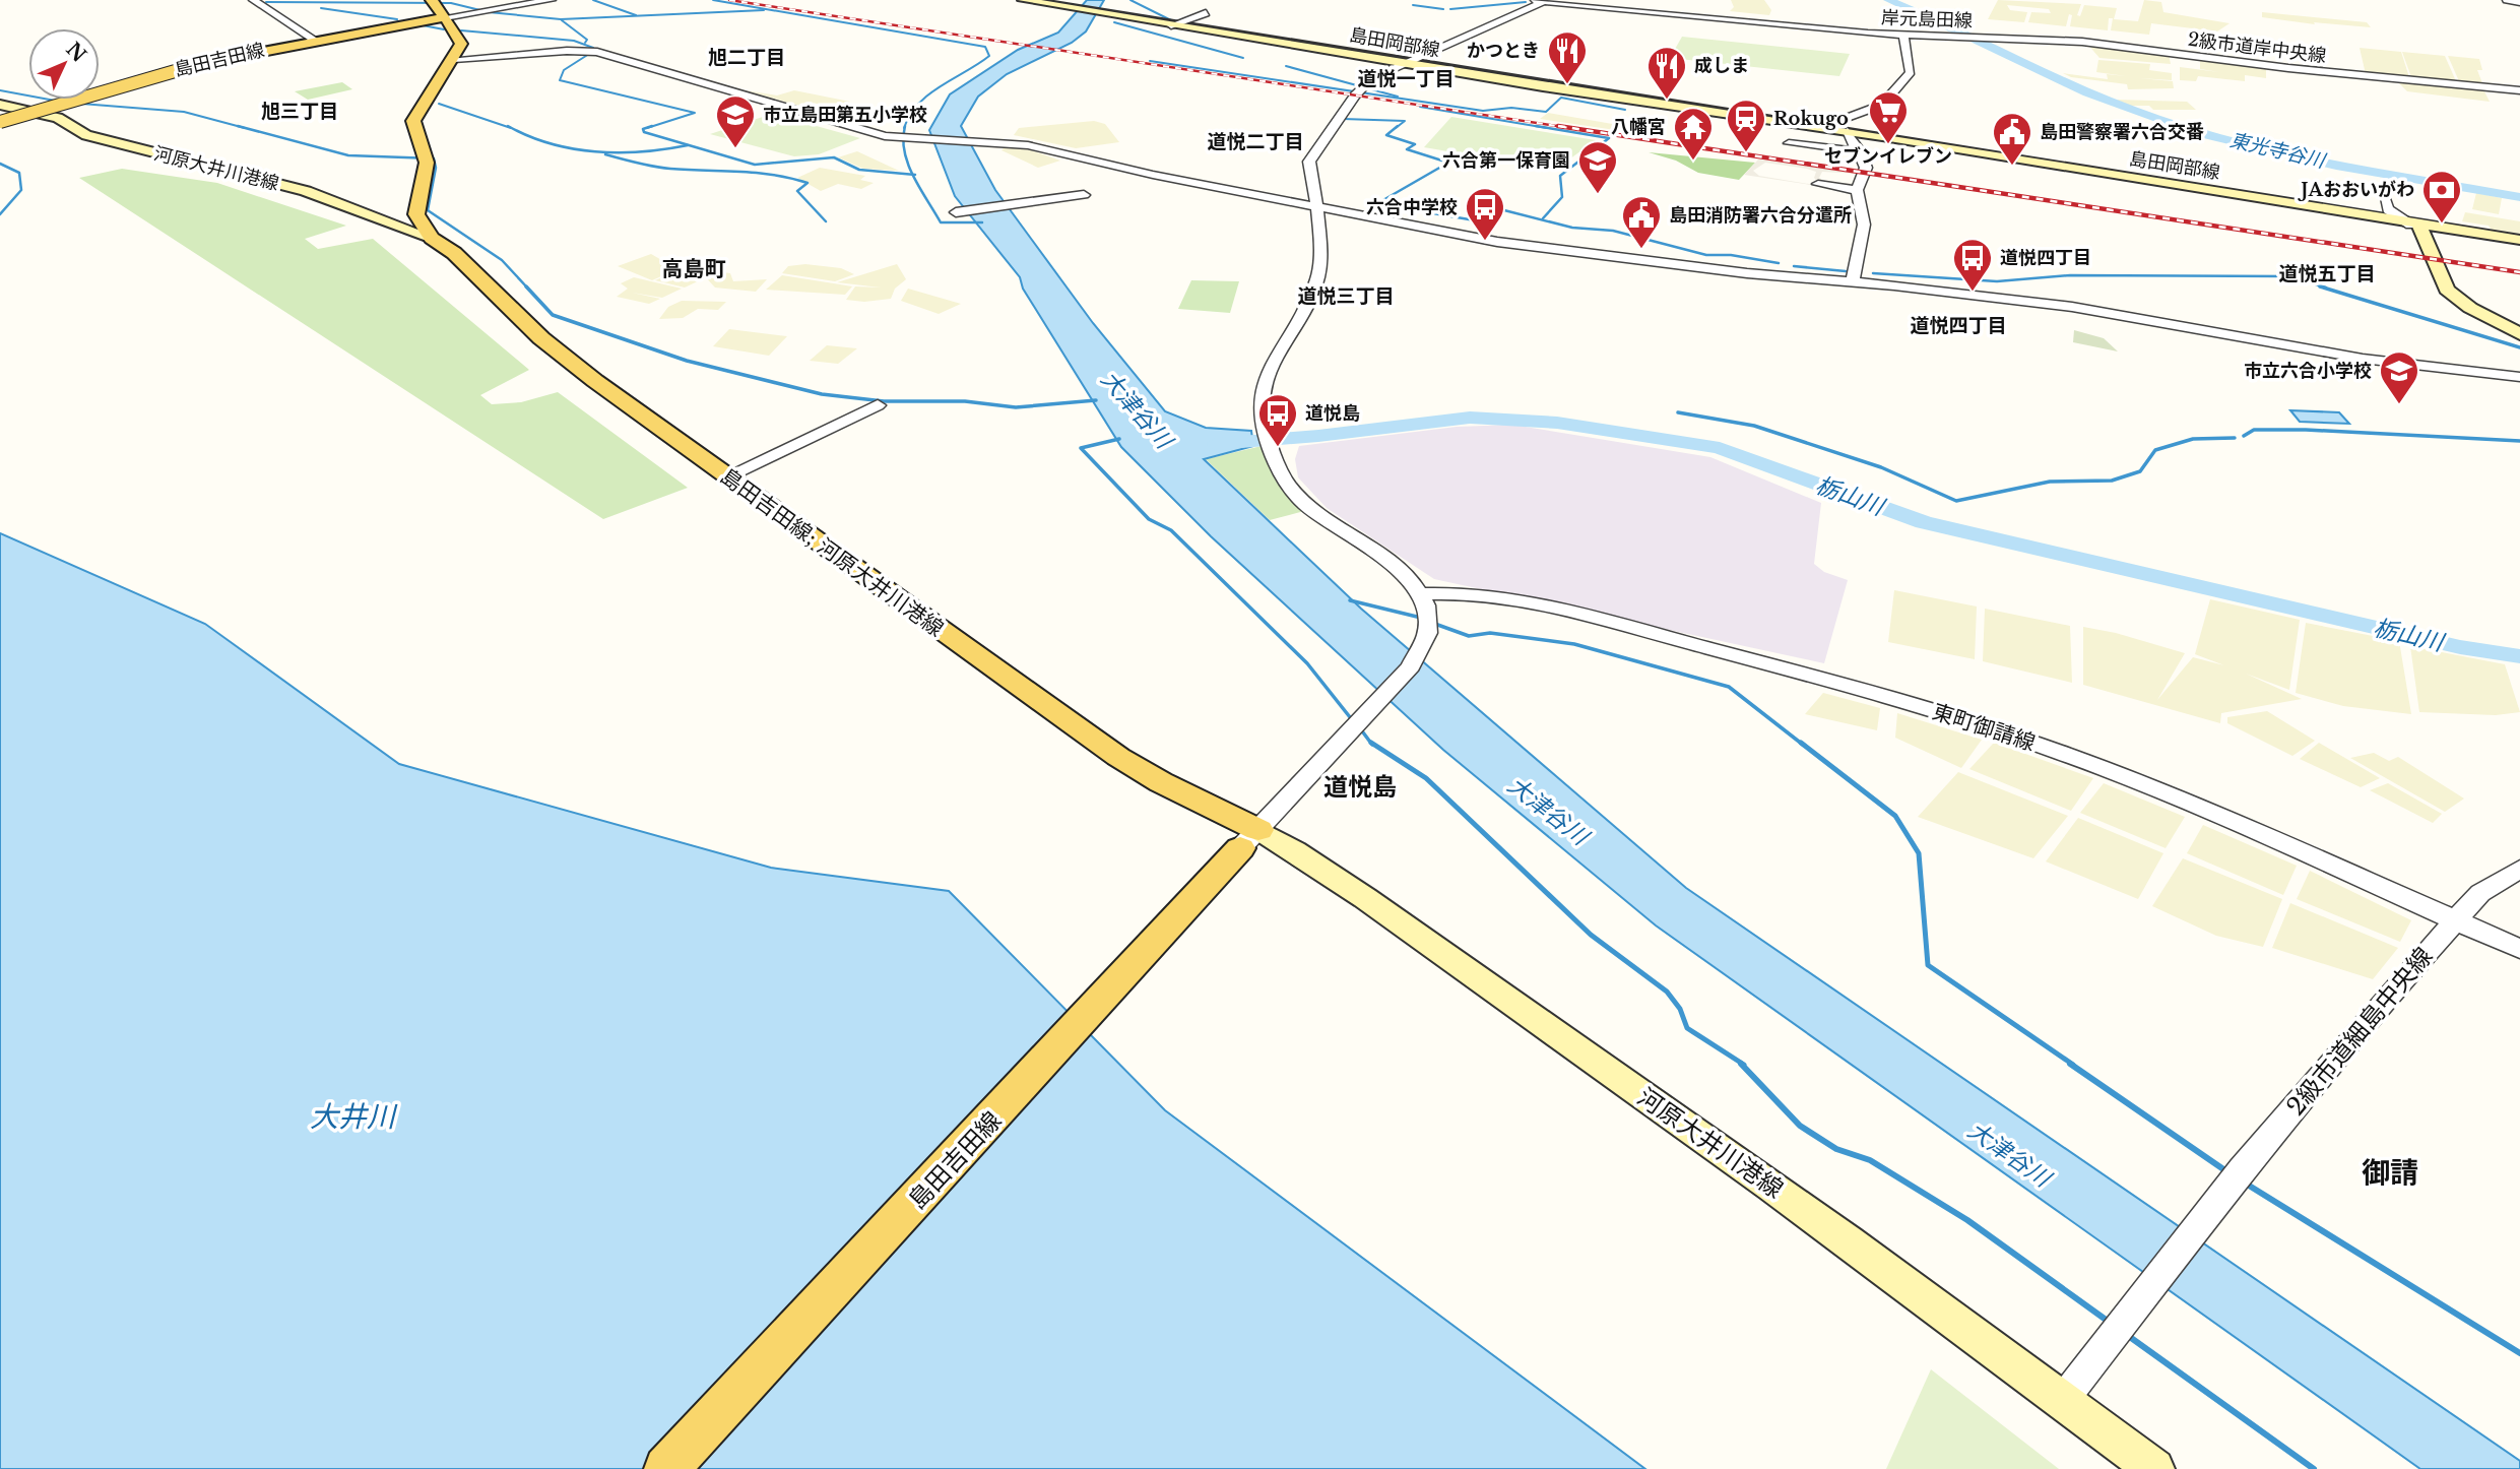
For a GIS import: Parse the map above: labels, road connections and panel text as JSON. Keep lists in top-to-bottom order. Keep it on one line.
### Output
{"streets":{"main road":["島田岡部線","島田吉田線","河原大井川港線","島田吉田線; 河原大井川港線"],"street":["岸元島田線","2級市道岸中央線","東町御請線","2級市道細島中央線"]},"crossings":[["岸元島田線","2級市道岸中央線"],["島田吉田線","河原大井川港線"],["島田吉田線","島田吉田線; 河原大井川港線"],["河原大井川港線","島田吉田線; 河原大井川港線"],["河原大井川港線","2級市道細島中央線"],["東町御請線","2級市道細島中央線"]],"districts":["旭二丁目","道悦一丁目","旭三丁目","道悦二丁目","高島町","道悦五丁目","道悦三丁目","道悦四丁目","道悦島","御請"],"water":["東光寺谷川","大津谷川","栃山川","大井川"],"places":{"restaurant":["かつとき","成しま"],"supermarket":["セブンイレブン"],"school or university":["市立島田第五小学校","六合第一保育園","市立六合小学校"],"station":["Rokugo"],"temple":["八幡宮"],"public building":["島田警察署六合交番","島田消防署六合分遣所"],"bank":["JAおおいがわ"],"bus stop":["六合中学校","道悦四丁目","道悦島"]},"north":"top right"}
